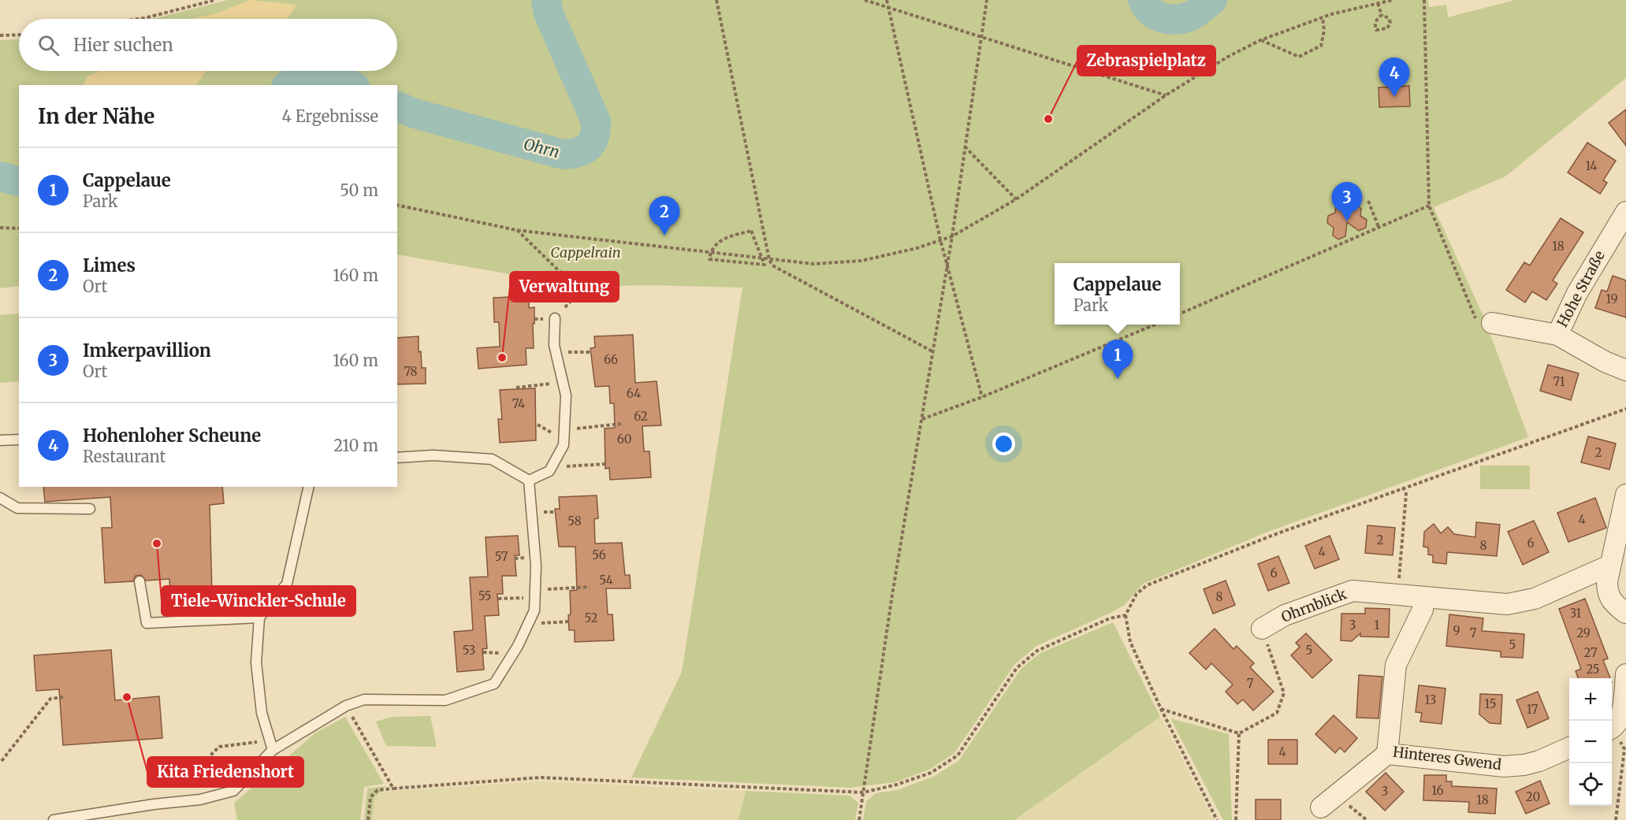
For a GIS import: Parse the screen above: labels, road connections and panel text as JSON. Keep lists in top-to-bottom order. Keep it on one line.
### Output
{"streets":{"street":["Hohe Straße","Ohrnblick","Hinteres Gwend"]},"crossings":[["Ohrnblick","Hinteres Gwend"]],"water":["Ohrn"],"parks":["Cappelrain"],"places":["Zebraspielplatz","Verwaltung","Tiele-Winckler-Schule","Kita Friedenshort"],"house_numbers":["14","18","19","66","78","71","64","74","62","60","2","4","58","2","6","8","4","56","57","6","54","55","8","31","52","3","1","9","7","29","5","53","5","27","25","7","13","15","17","4","16","3","20","18"],"page":{"search":"Hier suchen","pins":["4","3","2","1"],"heading":["In der Nähe","4 Ergebnisse"],"list":[{"mark":"1","name":"Cappelaue","note":"Park","value":"50 m"},{"mark":"2","name":"Limes","note":"Ort","value":"160 m"},{"mark":"3","name":"Imkerpavillion","note":"Ort","value":"160 m"},{"mark":"4","name":"Hohenloher Scheune","note":"Restaurant","value":"210 m"}],"popup":["Cappelaue","Park"],"map_buttons":["+","−"]}}
